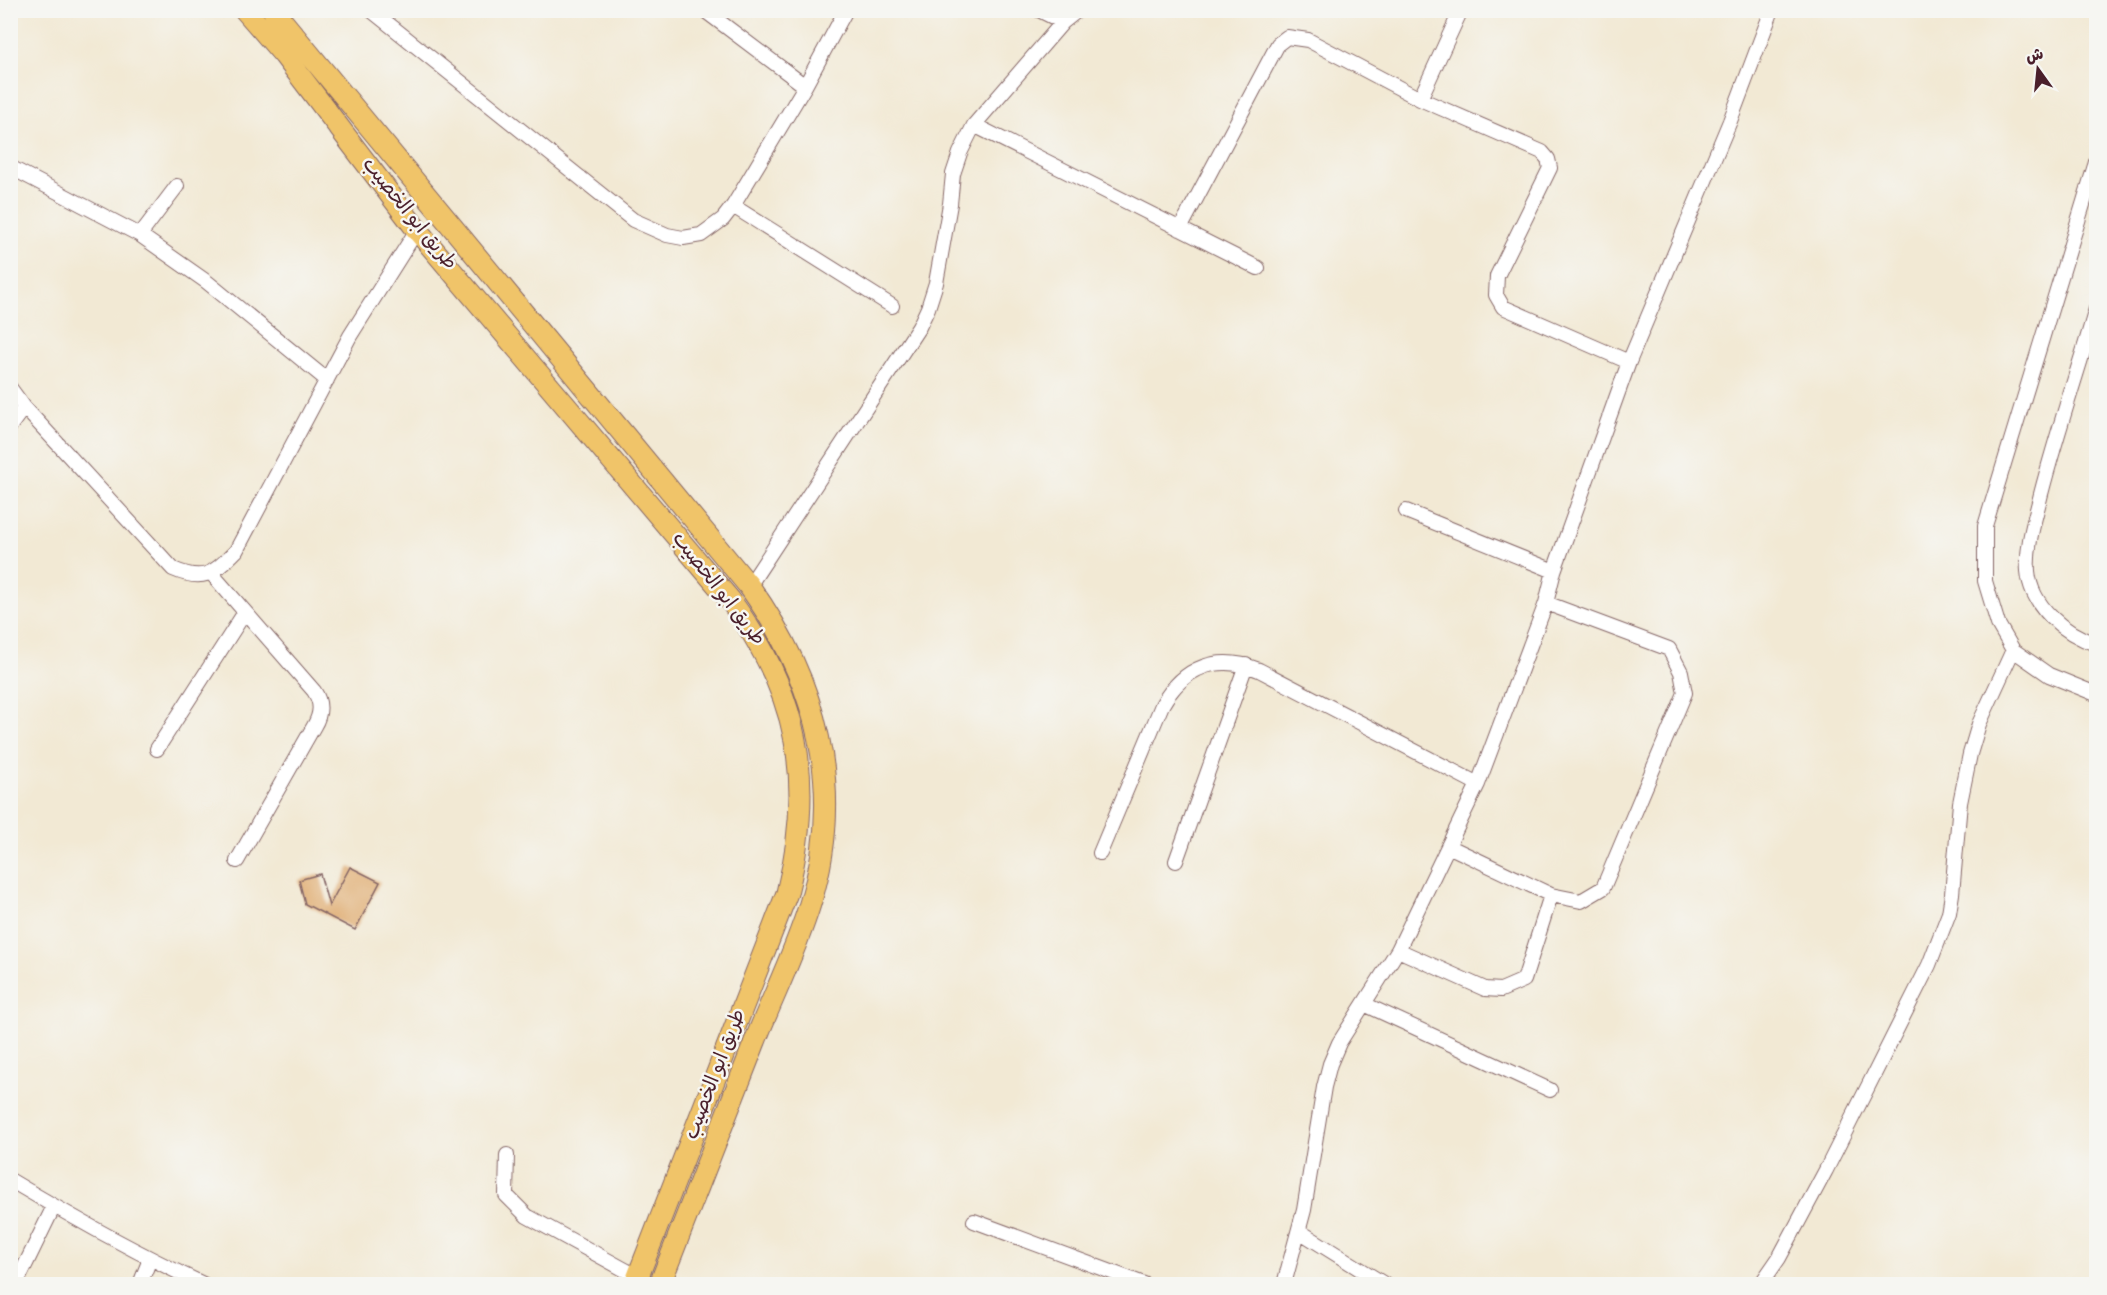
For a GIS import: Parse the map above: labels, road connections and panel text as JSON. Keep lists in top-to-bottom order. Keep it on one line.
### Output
{"streets":{"main road":["طريق ابو الخصيب"]},"north":"top"}
